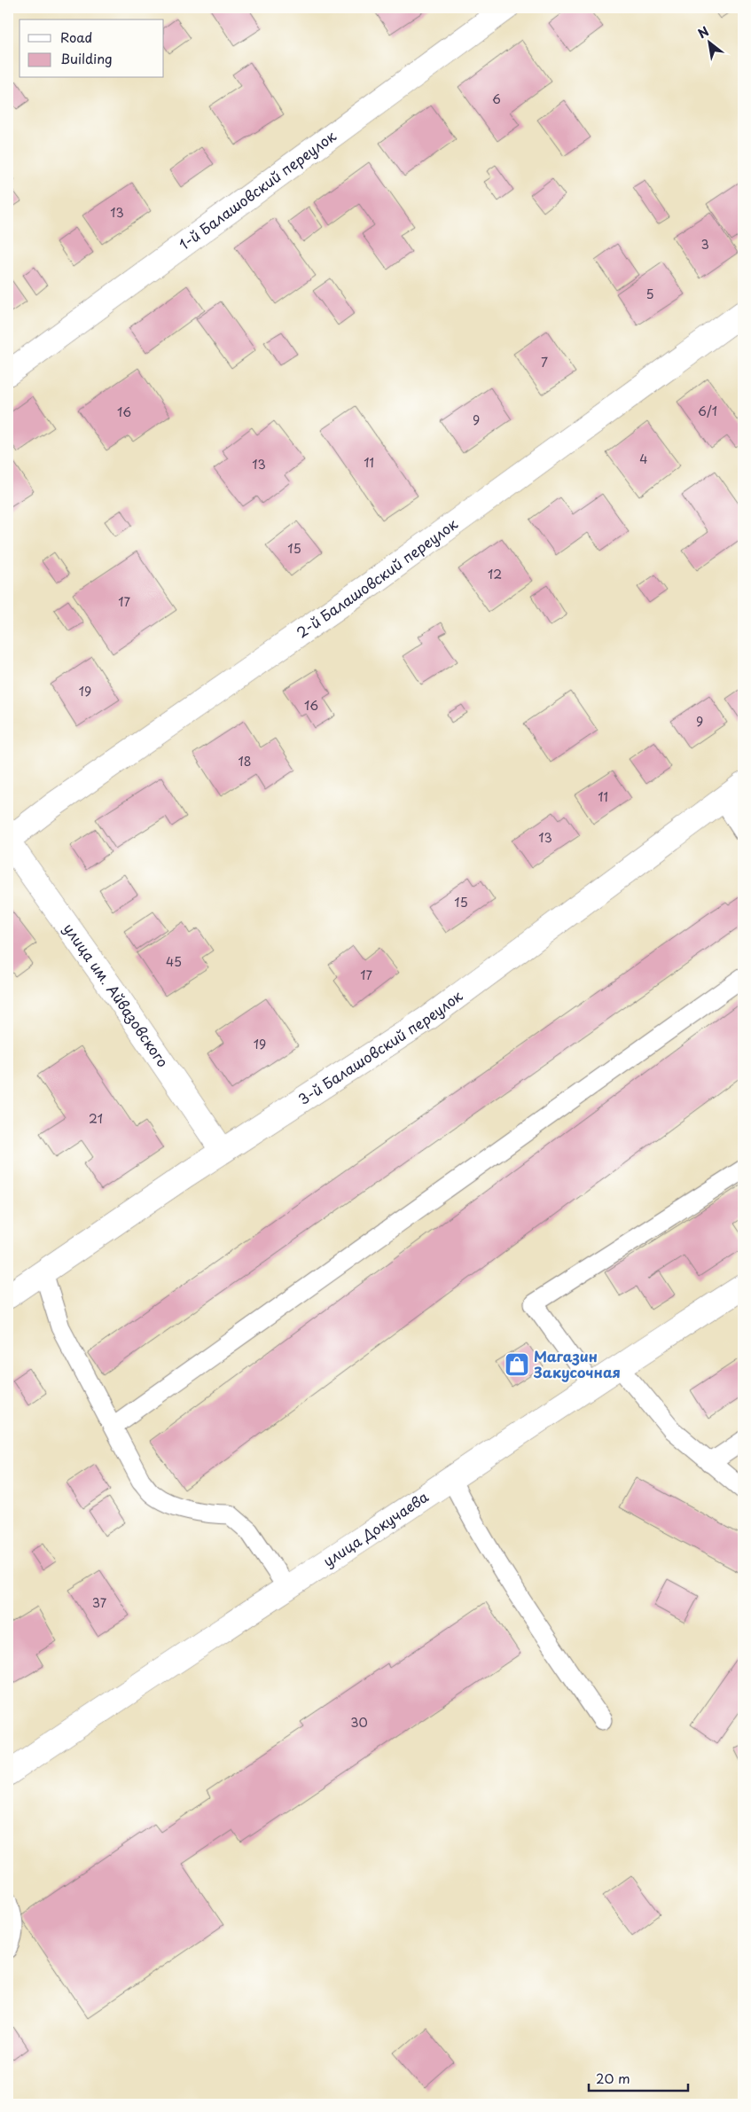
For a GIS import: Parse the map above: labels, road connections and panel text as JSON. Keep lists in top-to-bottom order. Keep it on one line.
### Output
{"streets":{"street":["1-й Балашовский переулок","2-й Балашовский переулок","улица им. Айвазовского","3-й Балашовский переулок","улица Докучаева"]},"crossings":[["2-й Балашовский переулок","улица им. Айвазовского"],["улица им. Айвазовского","3-й Балашовский переулок"]],"places":{"shop":["Магазин Закусочная"]},"house_numbers":["6","13","3","5","7","6/1","16","9","4","11","13","15","12","17","19","16","9","18","11","13","15","45","17","19","21","37","30"],"legend":["Road","Building"],"scale_bar":"20 m","north":"top left"}
